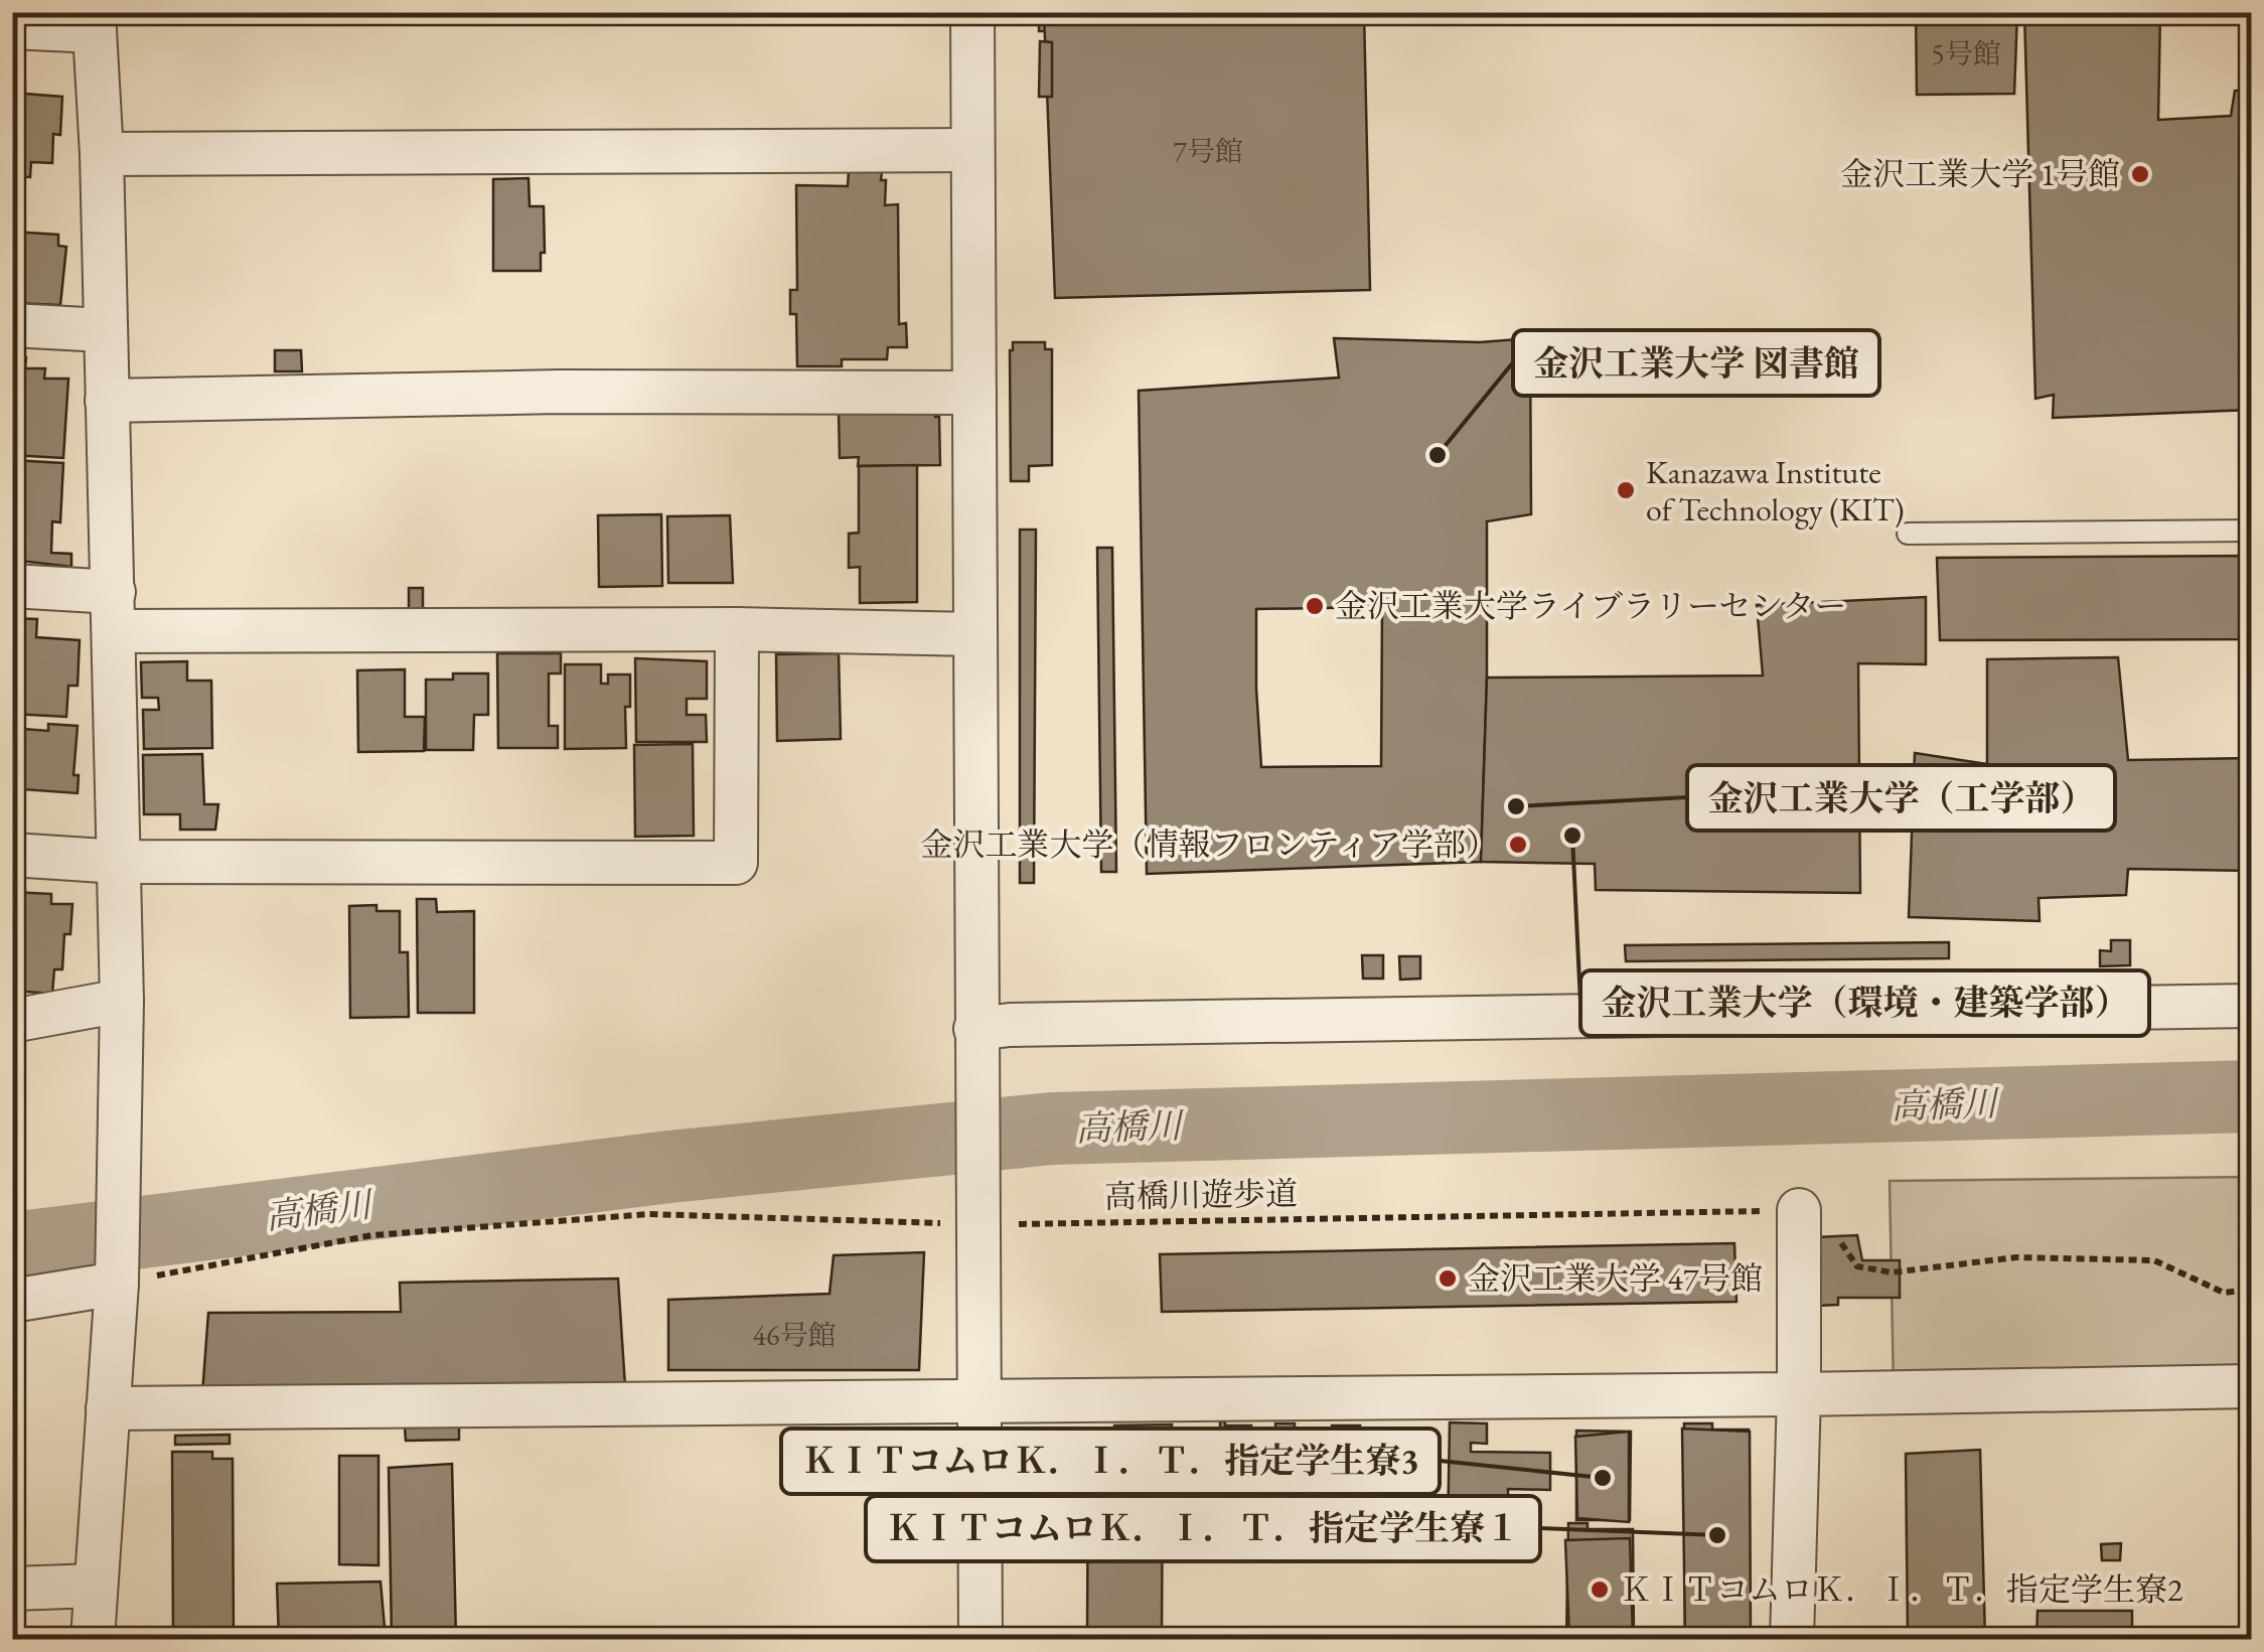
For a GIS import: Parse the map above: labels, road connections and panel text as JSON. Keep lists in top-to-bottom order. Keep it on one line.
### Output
{"streets":{"path":["高橋川遊歩道"]},"water":["高橋川"],"places":["金沢工業大学 1号館","金沢工業大学 図書館","Kanazawa Institute of Technology (KIT)","金沢工業大学ライブラリーセンター","金沢工業大学（工学部）","金沢工業大学（環境・建築学部）","金沢工業大学（情報フロンティア学部）","金沢工業大学 47号館","ＫＩＴコムロＫ．Ｉ．Ｔ．指定学生寮3","ＫＩＴコムロＫ．Ｉ．Ｔ．指定学生寮１","ＫＩＴコムロＫ．Ｉ．Ｔ．指定学生寮2"],"house_numbers":["5号館","7号館","46号館"]}
